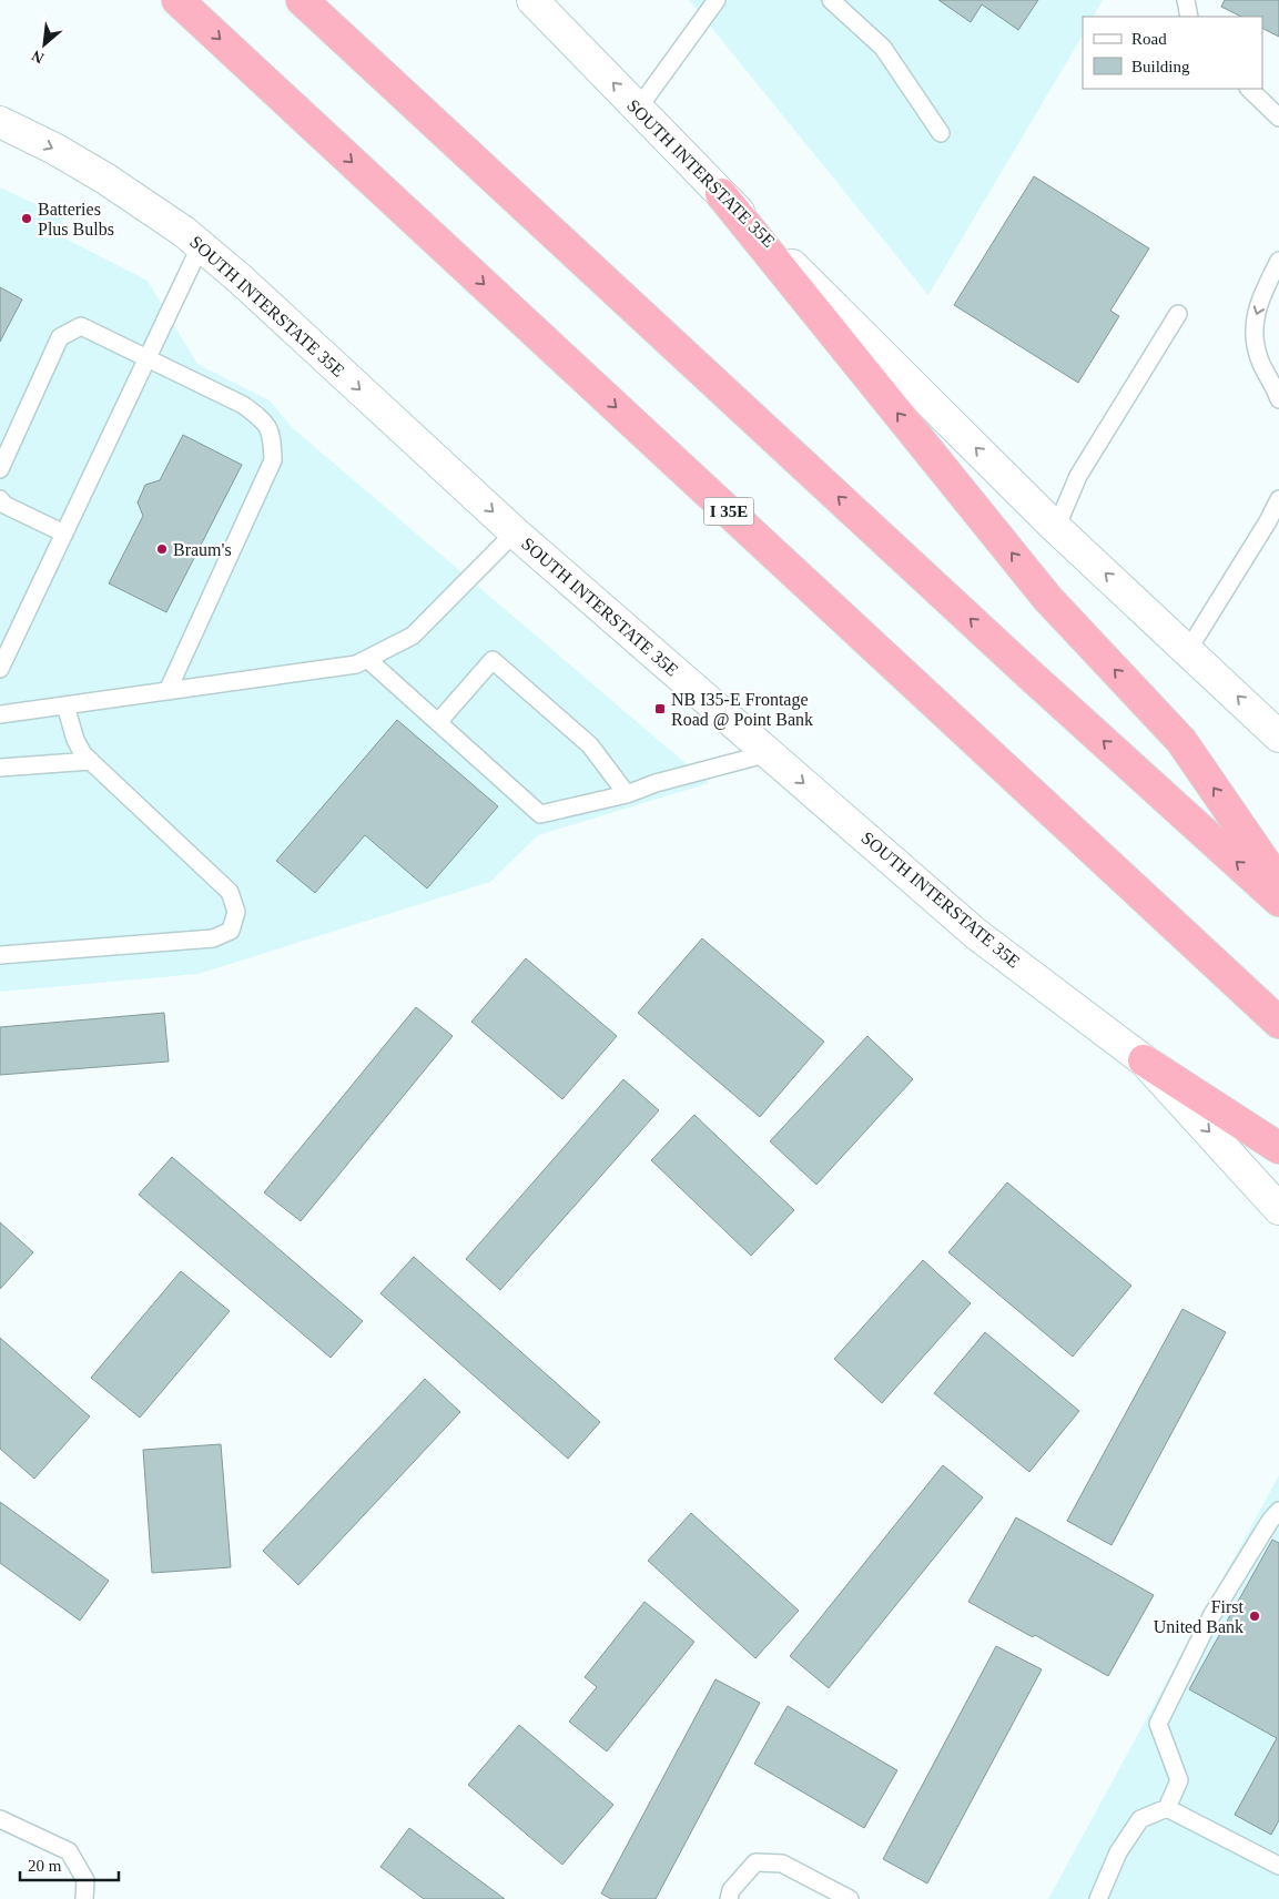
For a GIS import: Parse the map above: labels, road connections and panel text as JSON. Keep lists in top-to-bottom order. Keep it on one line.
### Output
{"streets":{"highway":["I 35E"],"main road":["SOUTH INTERSTATE 35E"]},"places":{"other":["Batteries Plus Bulbs","Braum's","First United Bank"],"transit":["NB I35-E Frontage Road @ Point Bank"]},"legend":["Road","Building"],"scale_bar":"20 m","north":"bottom left"}
